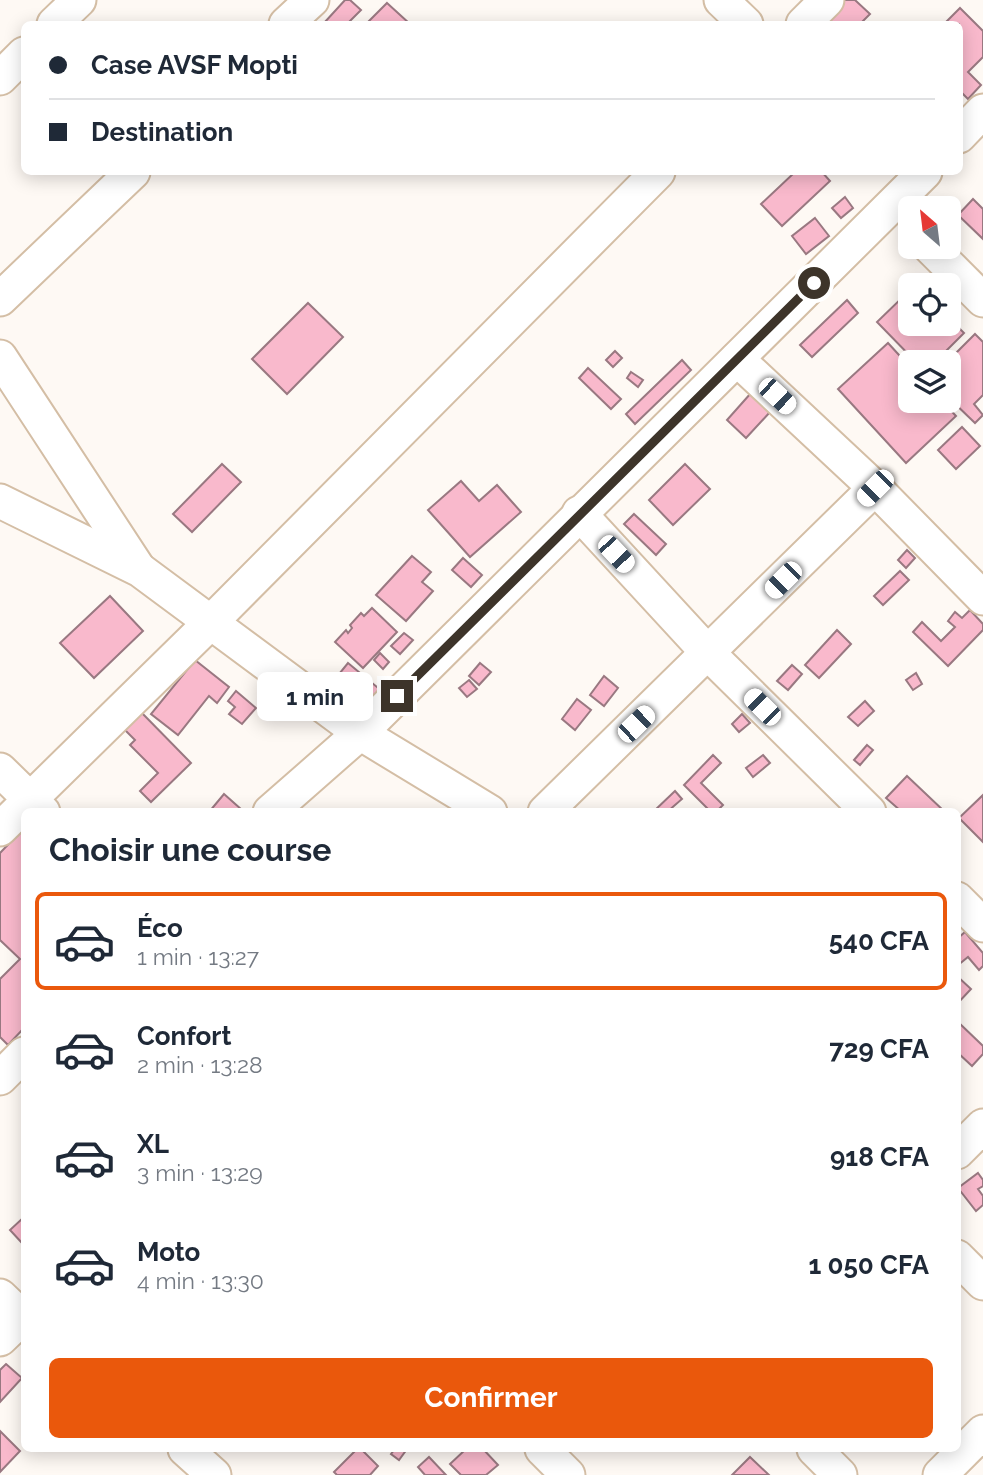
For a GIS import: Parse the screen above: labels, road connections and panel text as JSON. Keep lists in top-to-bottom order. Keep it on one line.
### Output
{"north":"top left","page":{"banner":["Case AVSF Mopti","Destination"],"bubble":"1 min","heading":"Choisir une course","list":[{"name":"Éco","note":"1 min · 13:27","value":"540 CFA"},{"name":"Confort","note":"2 min · 13:28","value":"729 CFA"},{"name":"XL","note":"3 min · 13:29","value":"918 CFA"},{"name":"Moto","note":"4 min · 13:30","value":"1 050 CFA"}],"buttons":"Confirmer"}}
